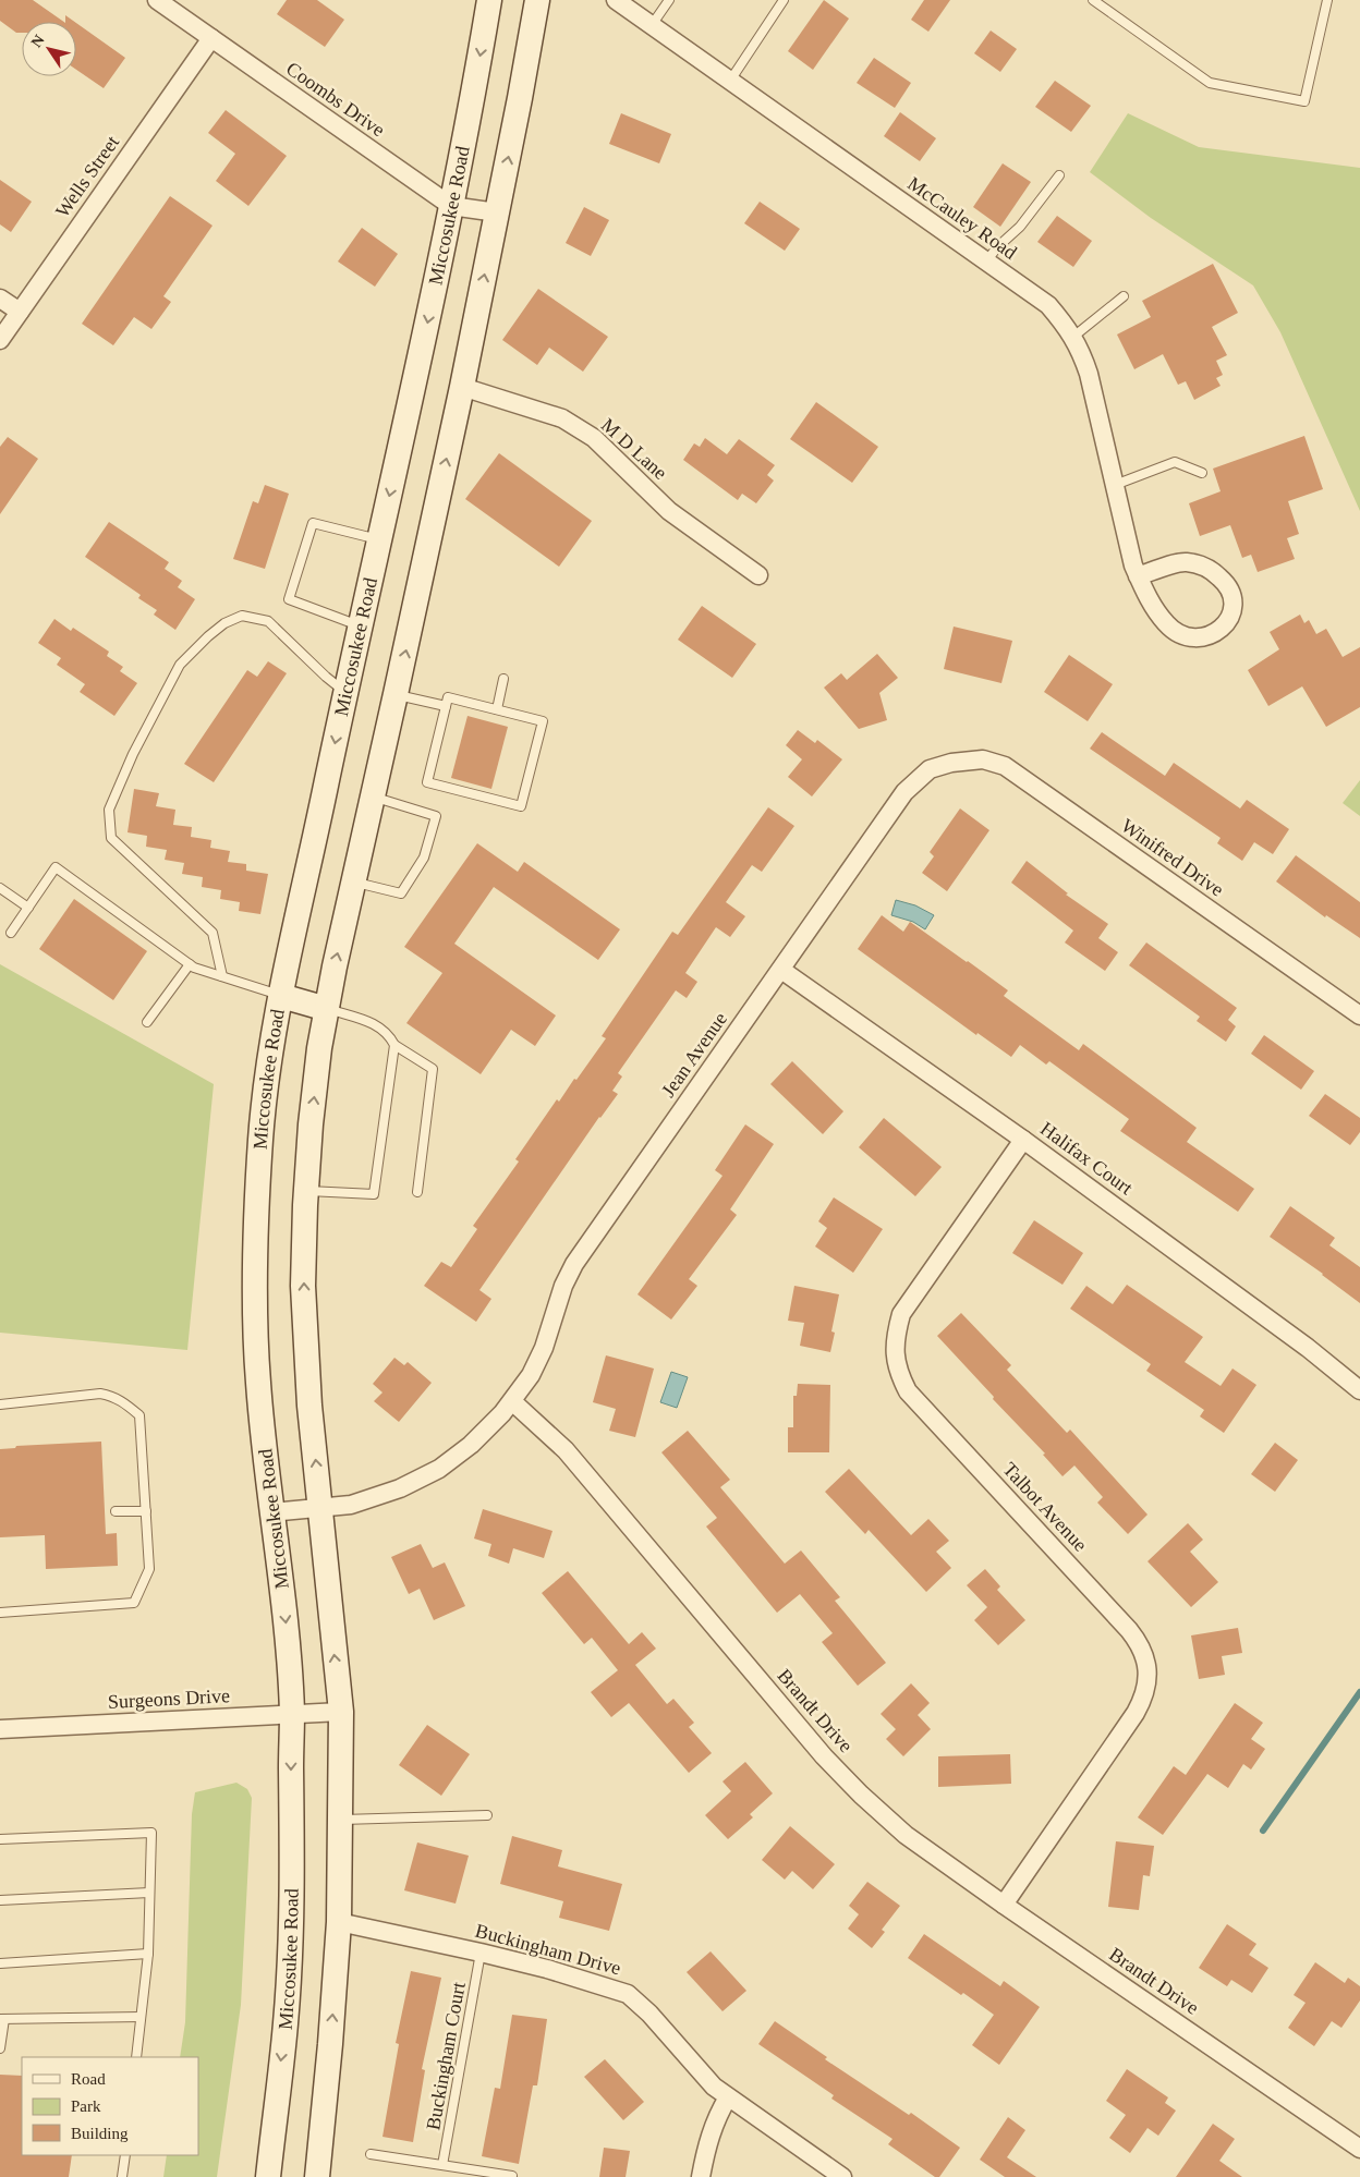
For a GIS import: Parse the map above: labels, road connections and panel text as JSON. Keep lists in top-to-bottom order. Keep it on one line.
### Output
{"streets":{"street":["Coombs Drive","Wells Street","Miccosukee Road","McCauley Road","M D Lane","Winifred Drive","Jean Avenue","Halifax Court","Talbot Avenue","Surgeons Drive","Brandt Drive","Buckingham Drive"],"lane":["Buckingham Court"]},"crossings":[["Coombs Drive","Wells Street"],["Coombs Drive","Miccosukee Road"],["Miccosukee Road","Surgeons Drive"],["Winifred Drive","Jean Avenue"],["Jean Avenue","Halifax Court"],["Jean Avenue","Brandt Drive"],["Halifax Court","Talbot Avenue"],["Talbot Avenue","Brandt Drive"],["Buckingham Drive","Buckingham Court"]],"legend":["Road","Park","Building"],"north":"top left"}
